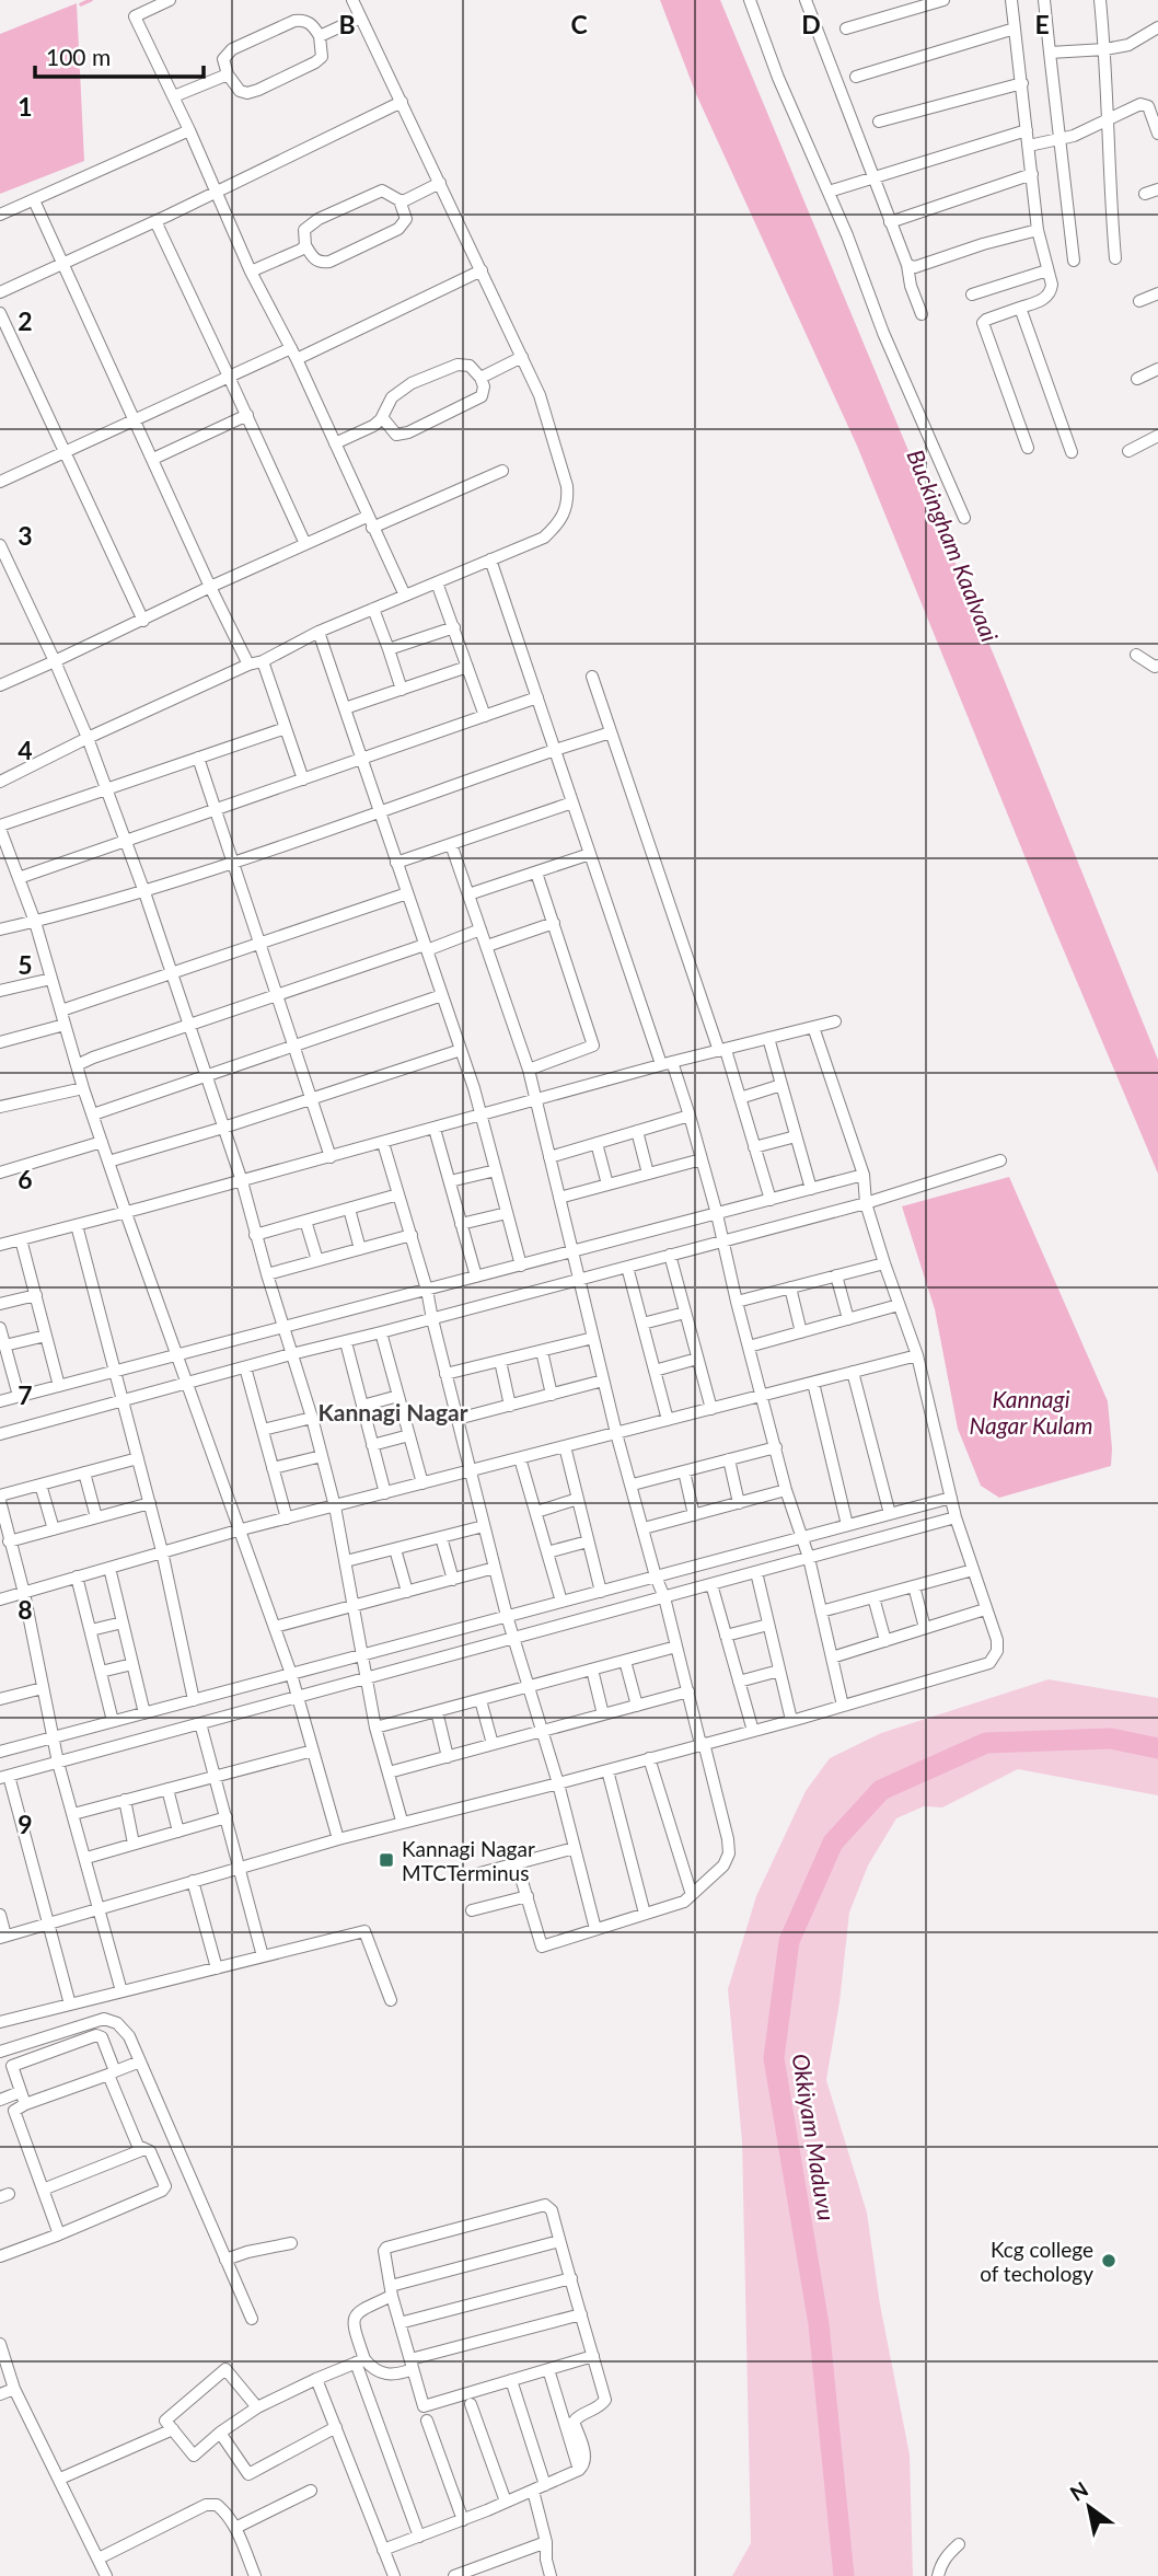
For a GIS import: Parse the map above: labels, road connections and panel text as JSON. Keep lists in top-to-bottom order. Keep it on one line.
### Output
{"districts":["Kannagi Nagar"],"water":["Buckingham Kaalvaai","Kannagi Nagar Kulam","Okkiyam Maduvu"],"places":{"transit":["Kannagi Nagar MTCTerminus"],"other":["Kcg college of techology"]},"scale_bar":"100 m","north":"top left","grid":{"columns":["B","C","D","E"],"rows":["1","2","3","4","5","6","7","8","9"]}}
